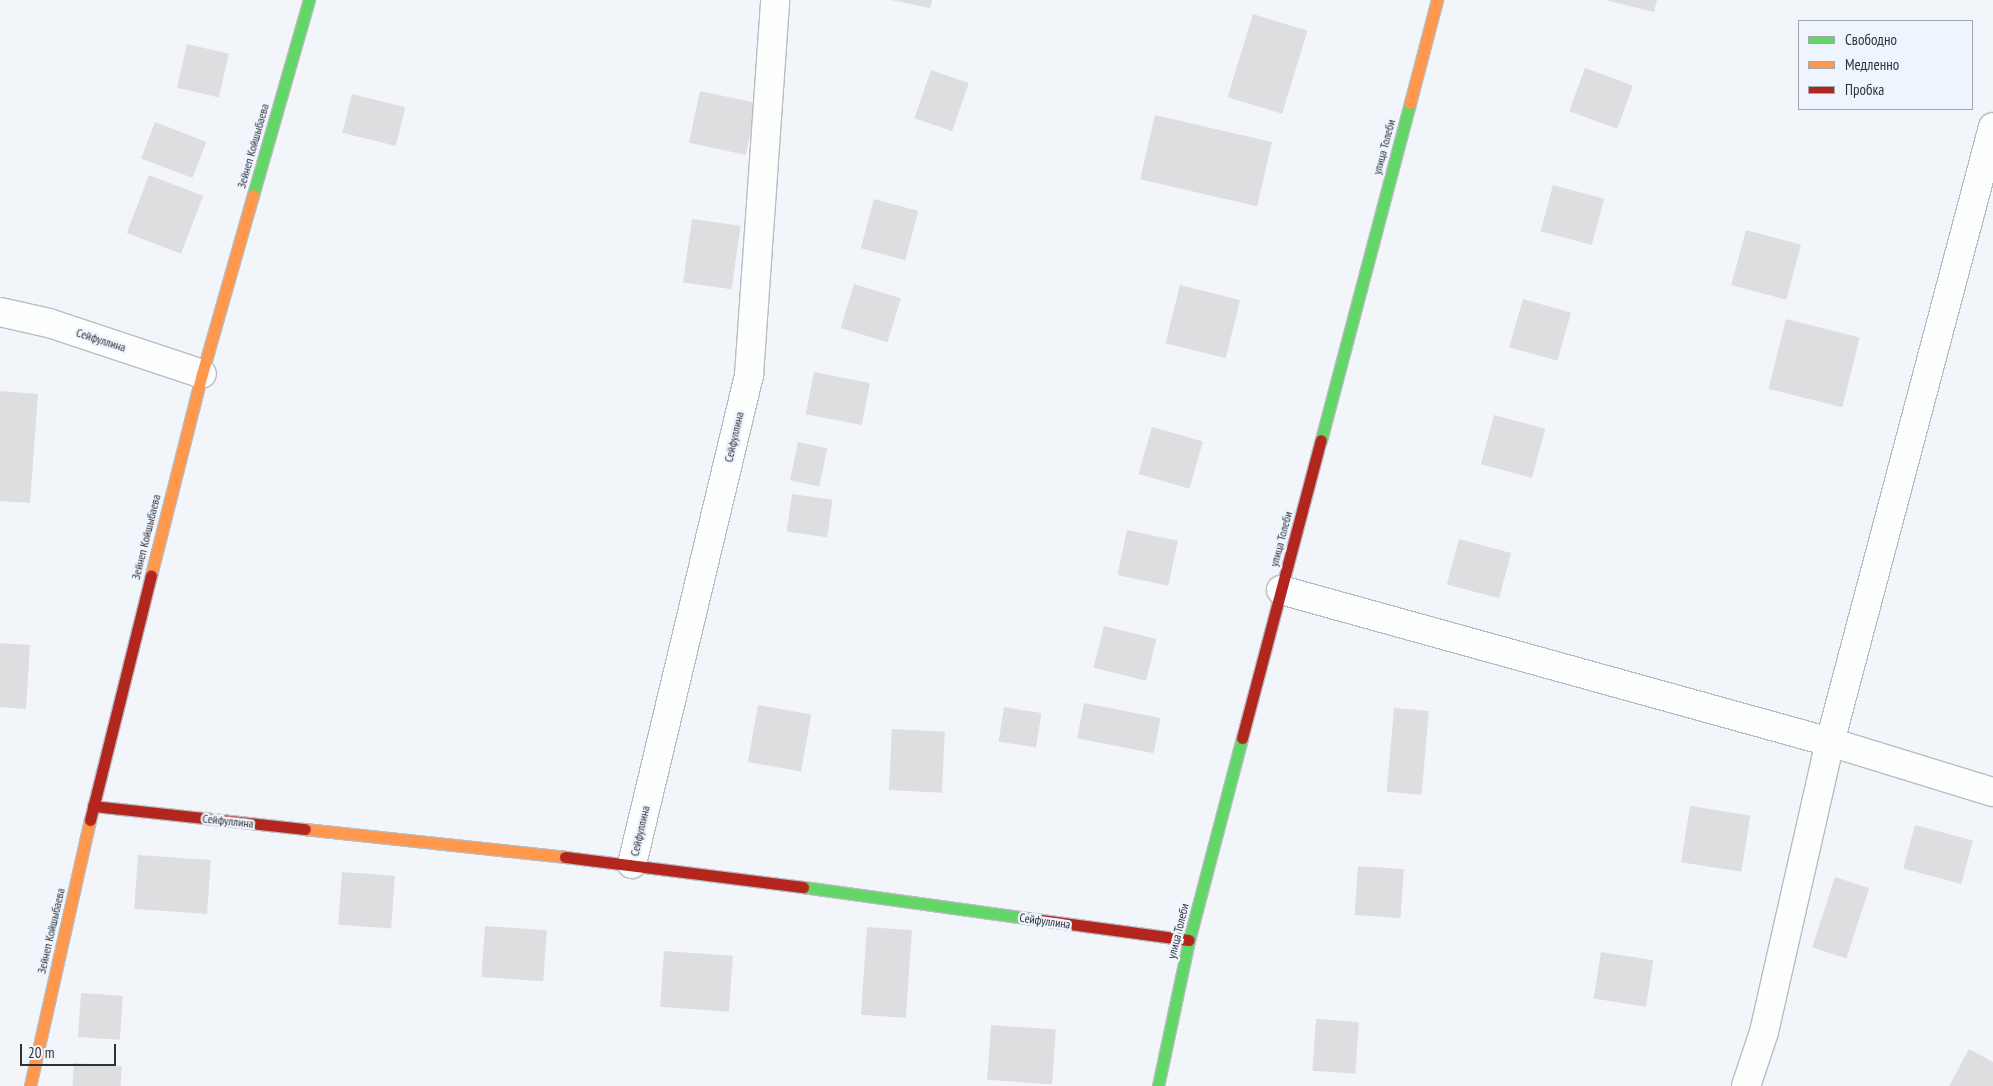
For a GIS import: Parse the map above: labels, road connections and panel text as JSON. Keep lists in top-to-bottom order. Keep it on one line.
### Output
{"streets":{"street":["Зейнеп Койшыбаева","улица Толеби","Сейфуллина"]},"crossings":[["Зейнеп Койшыбаева","Сейфуллина"],["улица Толеби","Сейфуллина"]],"legend":["Свободно","Медленно","Пробка"],"scale_bar":"20 m"}
